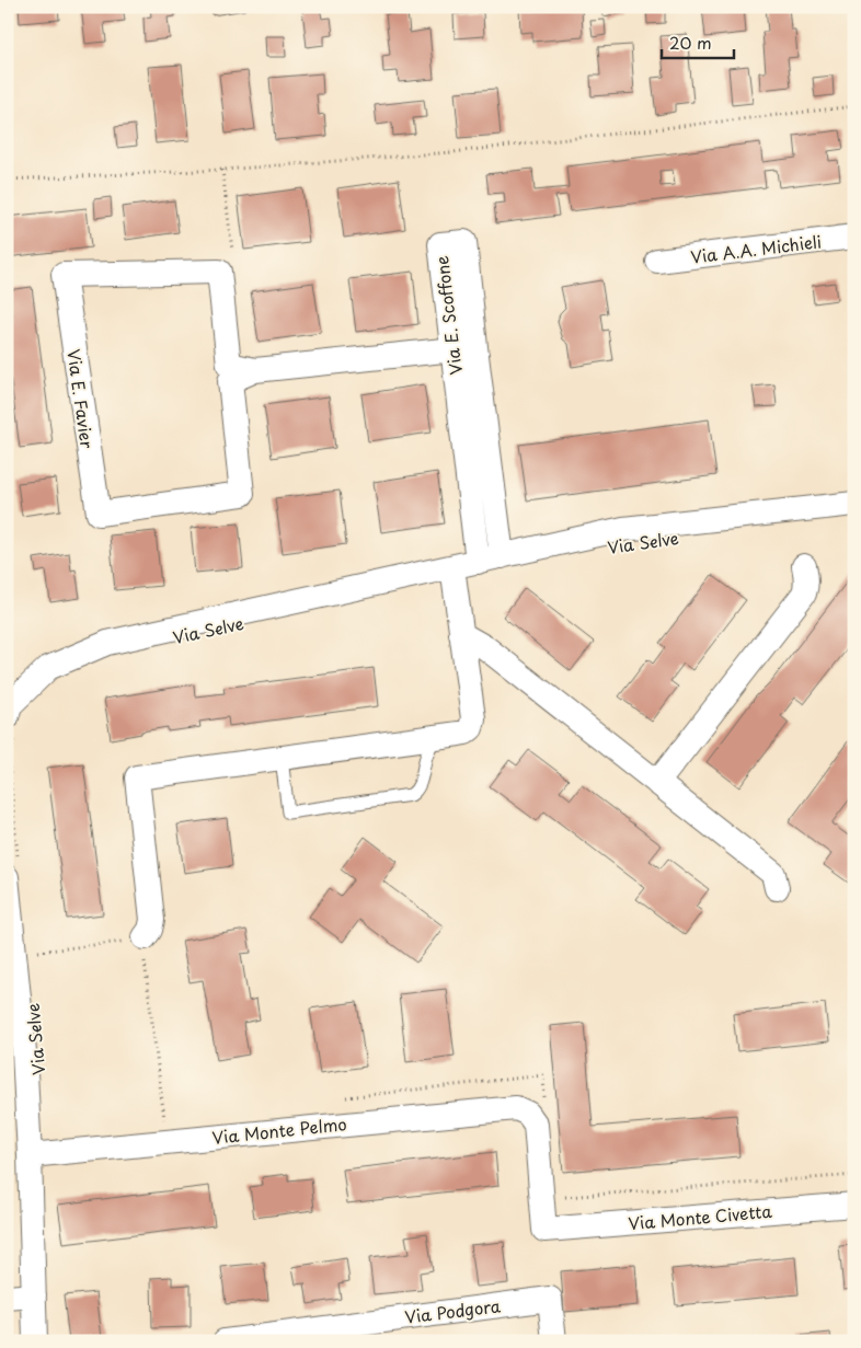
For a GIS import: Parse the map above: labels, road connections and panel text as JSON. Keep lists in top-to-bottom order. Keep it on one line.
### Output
{"streets":{"street":["Via A.A. Michieli","Via E. Scoffone","Via E. Favier","Via Selve","Via Monte Pelmo","Via Monte Civetta","Via Podgora"]},"crossings":[["Via E. Scoffone","Via E. Favier"],["Via E. Scoffone","Via Selve"],["Via Selve","Via Monte Pelmo"],["Via Monte Pelmo","Via Monte Civetta"]],"scale_bar":"20 m"}
